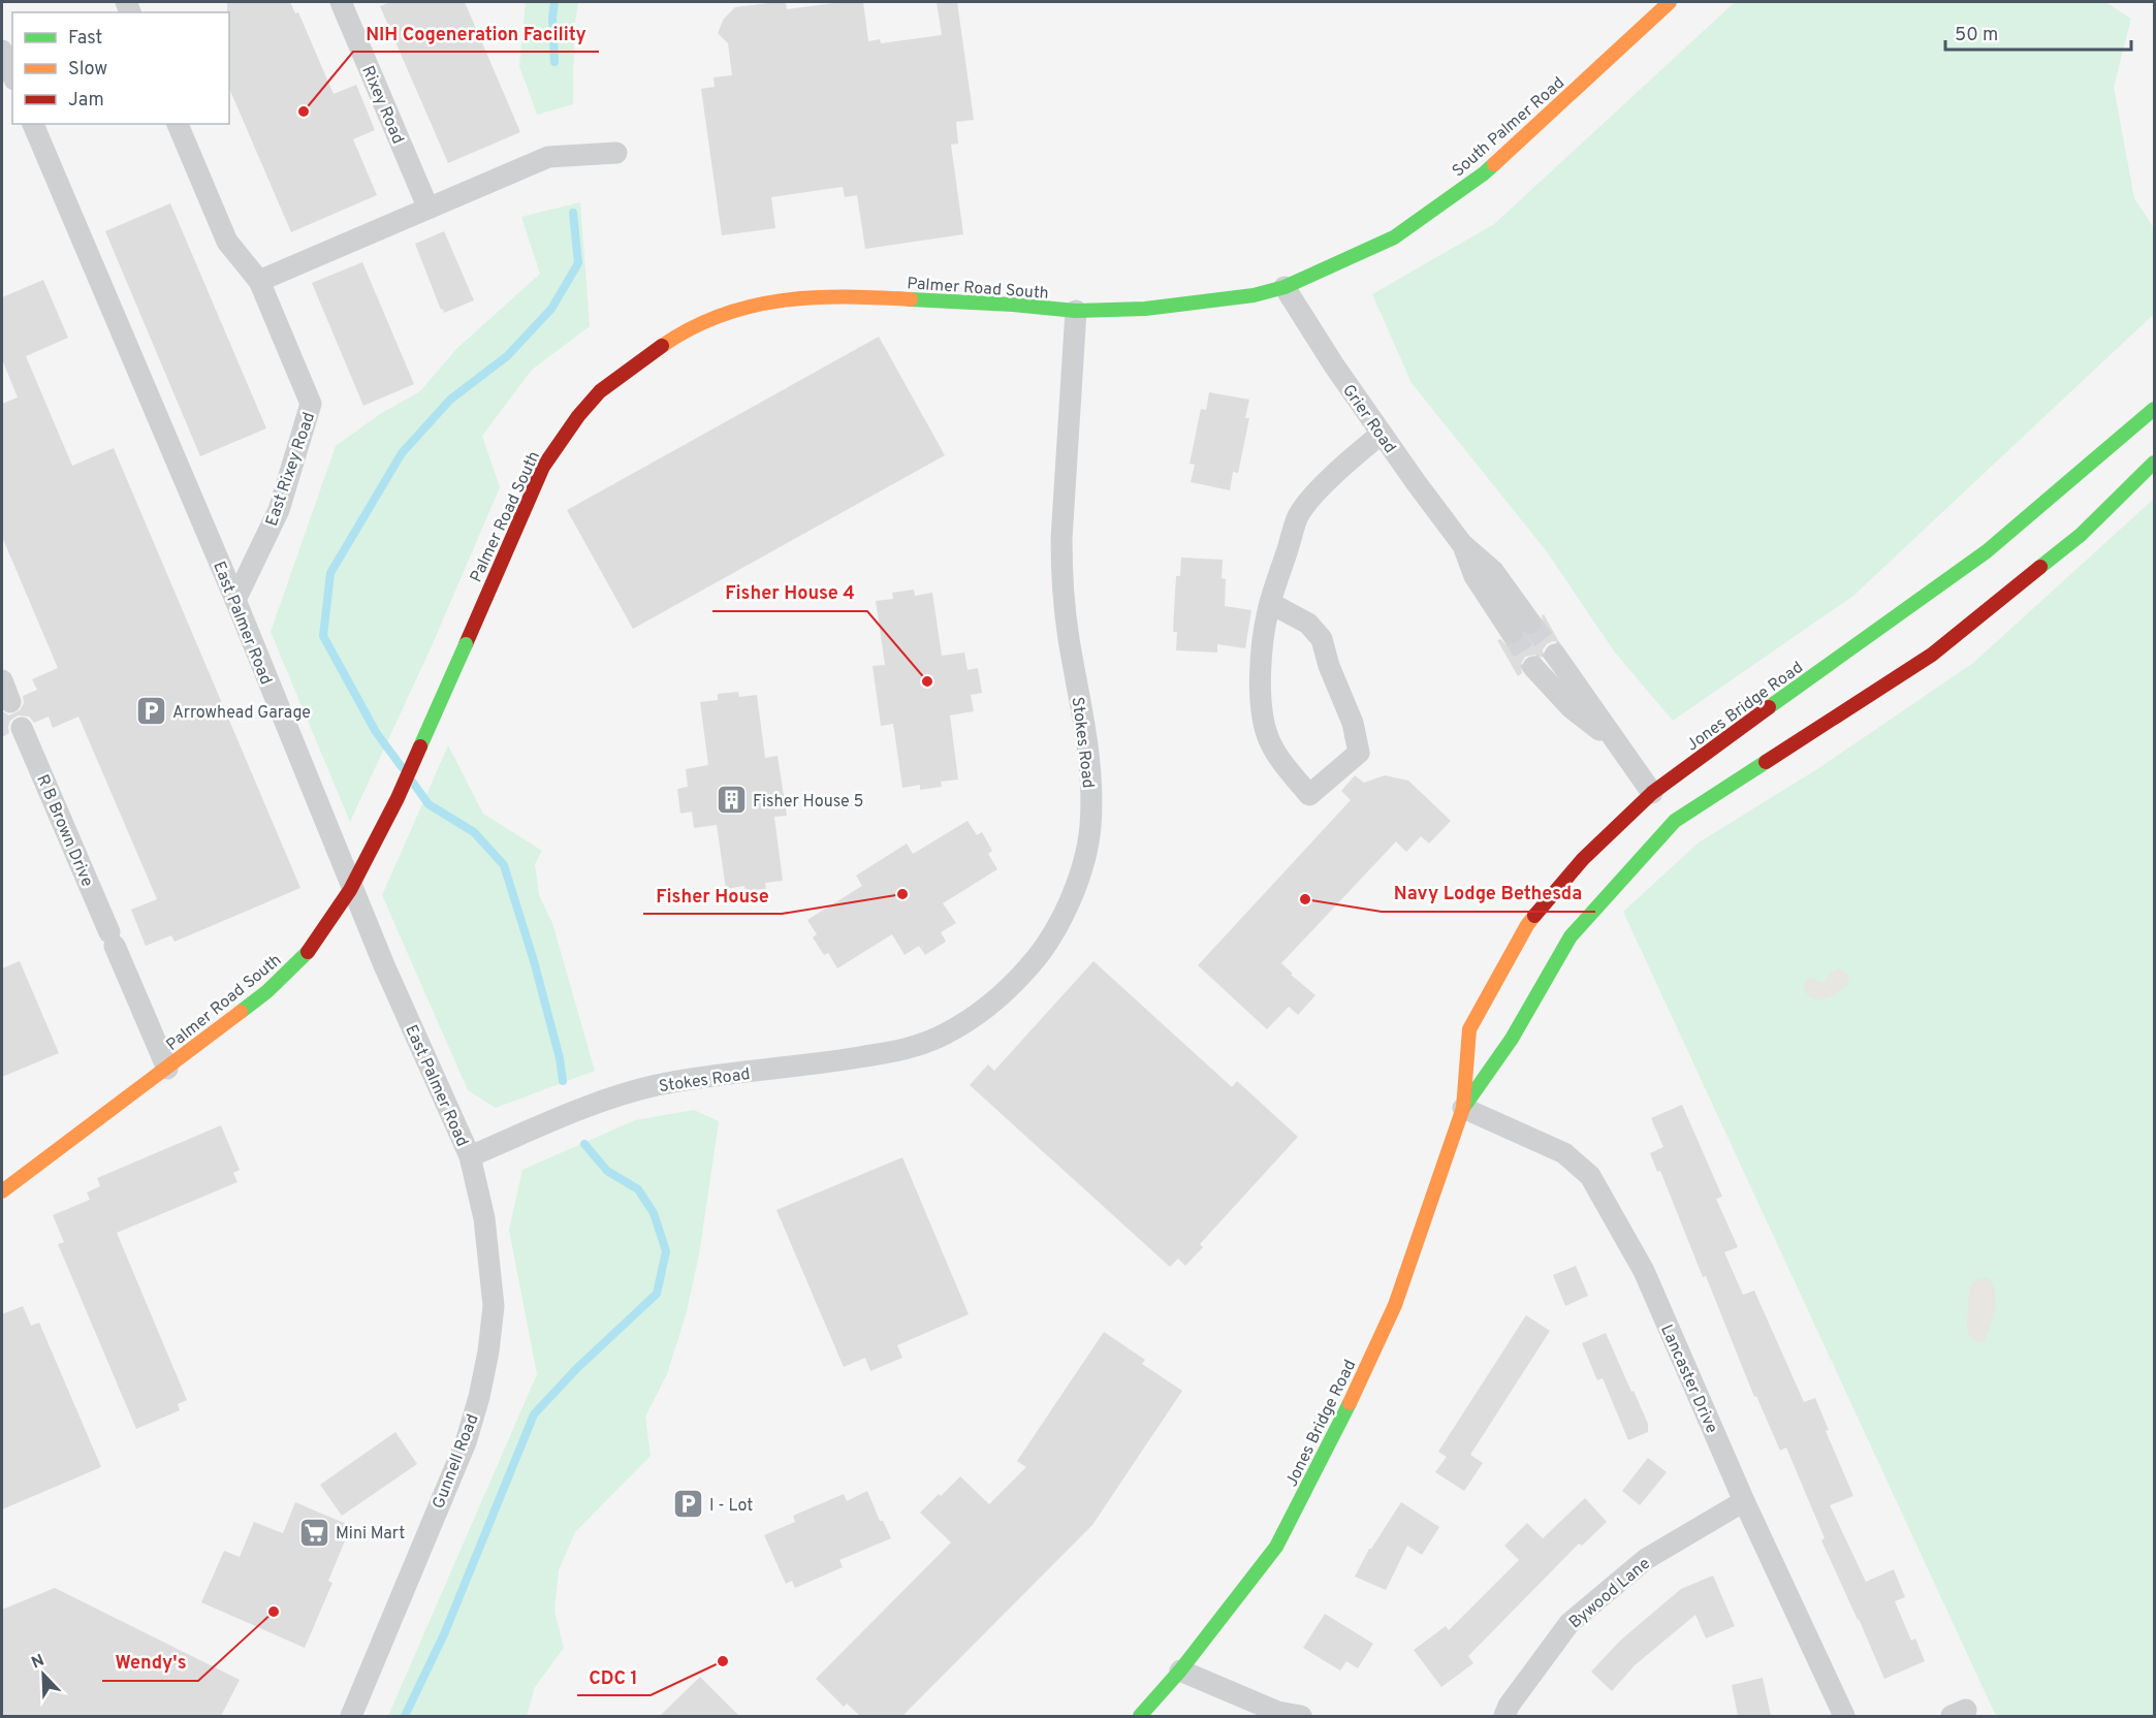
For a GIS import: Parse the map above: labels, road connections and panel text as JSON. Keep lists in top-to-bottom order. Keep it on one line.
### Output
{"streets":{"main road":["South Palmer Road","Palmer Road South","Jones Bridge Road"],"street":["Rixey Road","Grier Road","East Rixey Road","East Palmer Road","Stokes Road","R B Brown Drive","Lancaster Drive","Gunnell Road","Bywood Lane"]},"crossings":[["South Palmer Road","Palmer Road South"],["South Palmer Road","Grier Road"],["Palmer Road South","Grier Road"],["Palmer Road South","Stokes Road"],["Palmer Road South","R B Brown Drive"],["East Rixey Road","East Palmer Road"],["East Palmer Road","Stokes Road"],["East Palmer Road","Gunnell Road"],["Jones Bridge Road","Lancaster Drive"],["Stokes Road","Gunnell Road"],["Lancaster Drive","Bywood Lane"]],"places":{"other":["NIH Cogeneration Facility","Fisher House 4","Fisher House","Navy Lodge Bethesda","Wendy's","CDC 1"],"parking":["Arrowhead Garage","I - Lot"],"building":["Fisher House 5"],"supermarket":["Mini Mart"]},"legend":["Fast","Slow","Jam"],"scale_bar":"50 m","north":"top left"}
